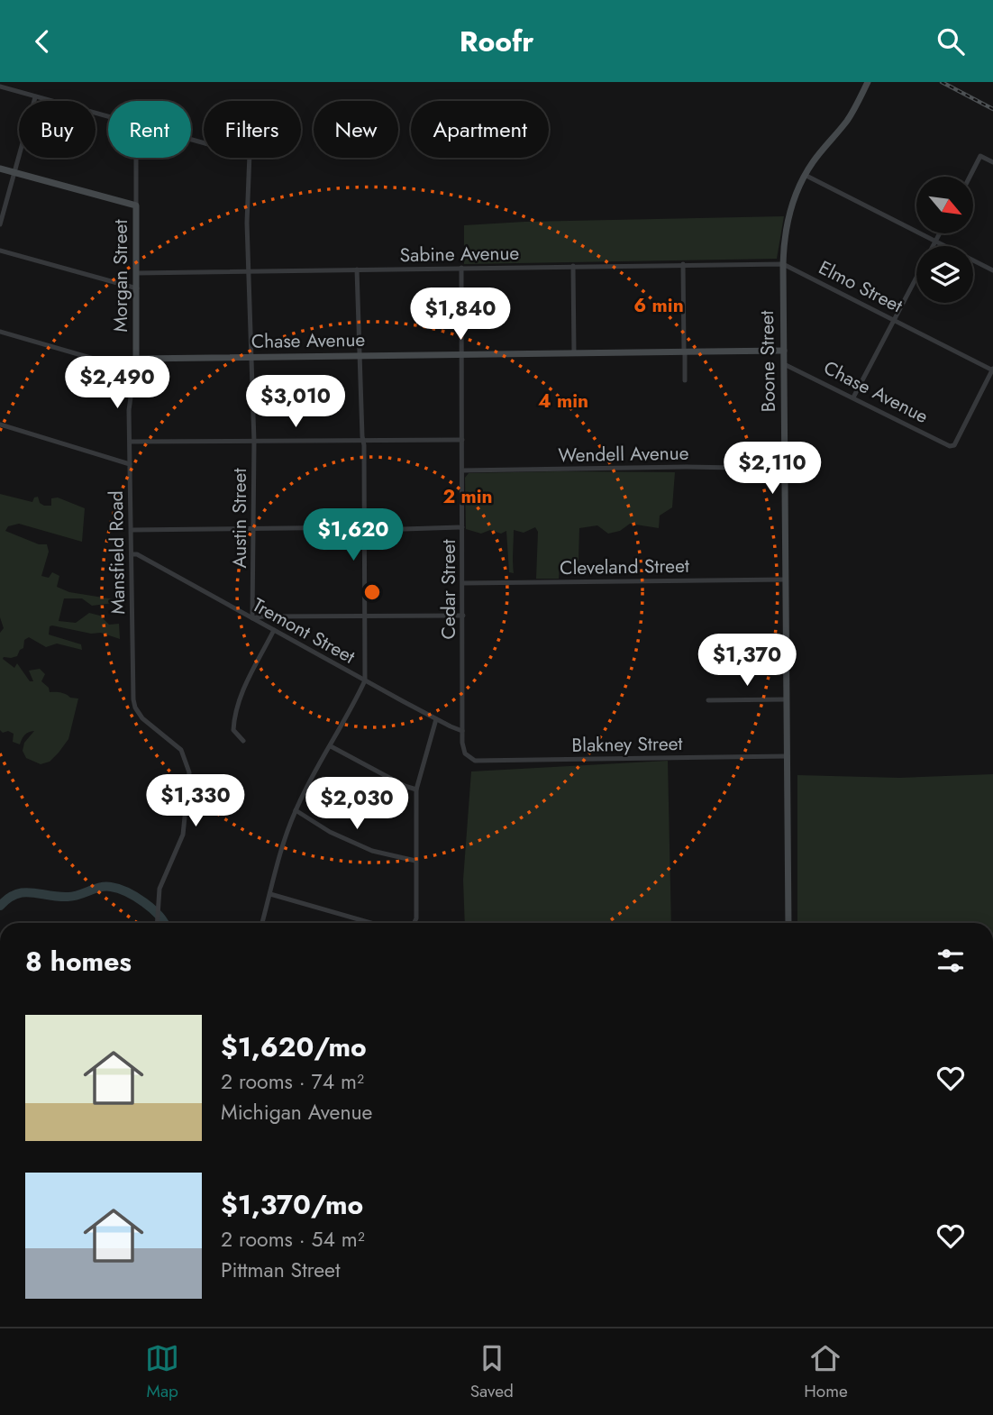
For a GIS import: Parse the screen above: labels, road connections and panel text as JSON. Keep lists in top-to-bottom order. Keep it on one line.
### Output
{"streets":{"street":["Sabine Avenue","Morgan Street","Elmo Street","Chase Avenue","Boone Street","Wendell Avenue","Austin Street","Mansfield Road","Cleveland Street","Cedar Street","Tremont Street","Blakney Street"]},"crossings":[["Sabine Avenue","Morgan Street"],["Sabine Avenue","Elmo Street"],["Sabine Avenue","Boone Street"],["Sabine Avenue","Austin Street"],["Sabine Avenue","Cedar Street"],["Morgan Street","Chase Avenue"],["Morgan Street","Mansfield Road"],["Elmo Street","Chase Avenue"],["Elmo Street","Boone Street"],["Chase Avenue","Boone Street"],["Chase Avenue","Austin Street"],["Chase Avenue","Cedar Street"],["Boone Street","Wendell Avenue"],["Boone Street","Cleveland Street"],["Boone Street","Blakney Street"],["Wendell Avenue","Cedar Street"],["Austin Street","Tremont Street"],["Mansfield Road","Tremont Street"],["Cleveland Street","Cedar Street"],["Cedar Street","Tremont Street"],["Cedar Street","Blakney Street"]],"north":"bottom right","page":{"header":"Roofr","chip":["Buy","Rent","Filters","New","Apartment"],"price":["$1,840","$2,490","$3,010","$2,110","$1,620","$1,370","$1,330","$2,030"],"heading":"8 homes","list":[{"name":"$1,620/mo","note":"2 rooms · 74 m² · Michigan Avenue"},{"name":"$1,370/mo","note":"2 rooms · 54 m² · Pittman Street"}],"tabs":["Map","Saved","Home"]},"rings":["6 min","4 min","2 min"]}
